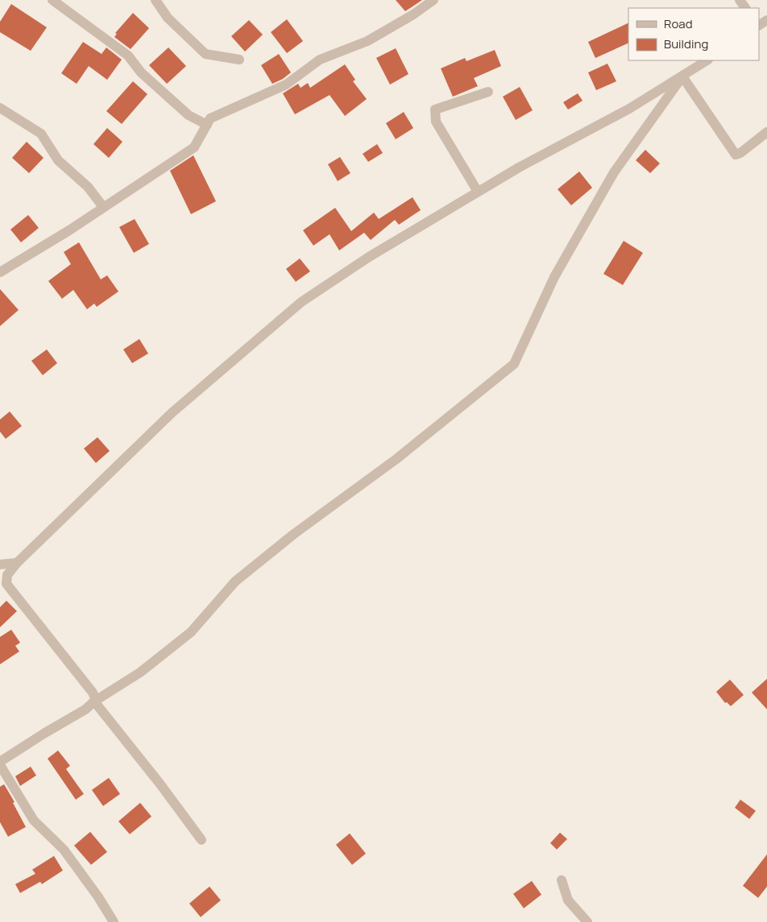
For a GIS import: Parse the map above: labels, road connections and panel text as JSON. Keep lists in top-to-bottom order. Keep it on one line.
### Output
{"legend":["Road","Building"]}
